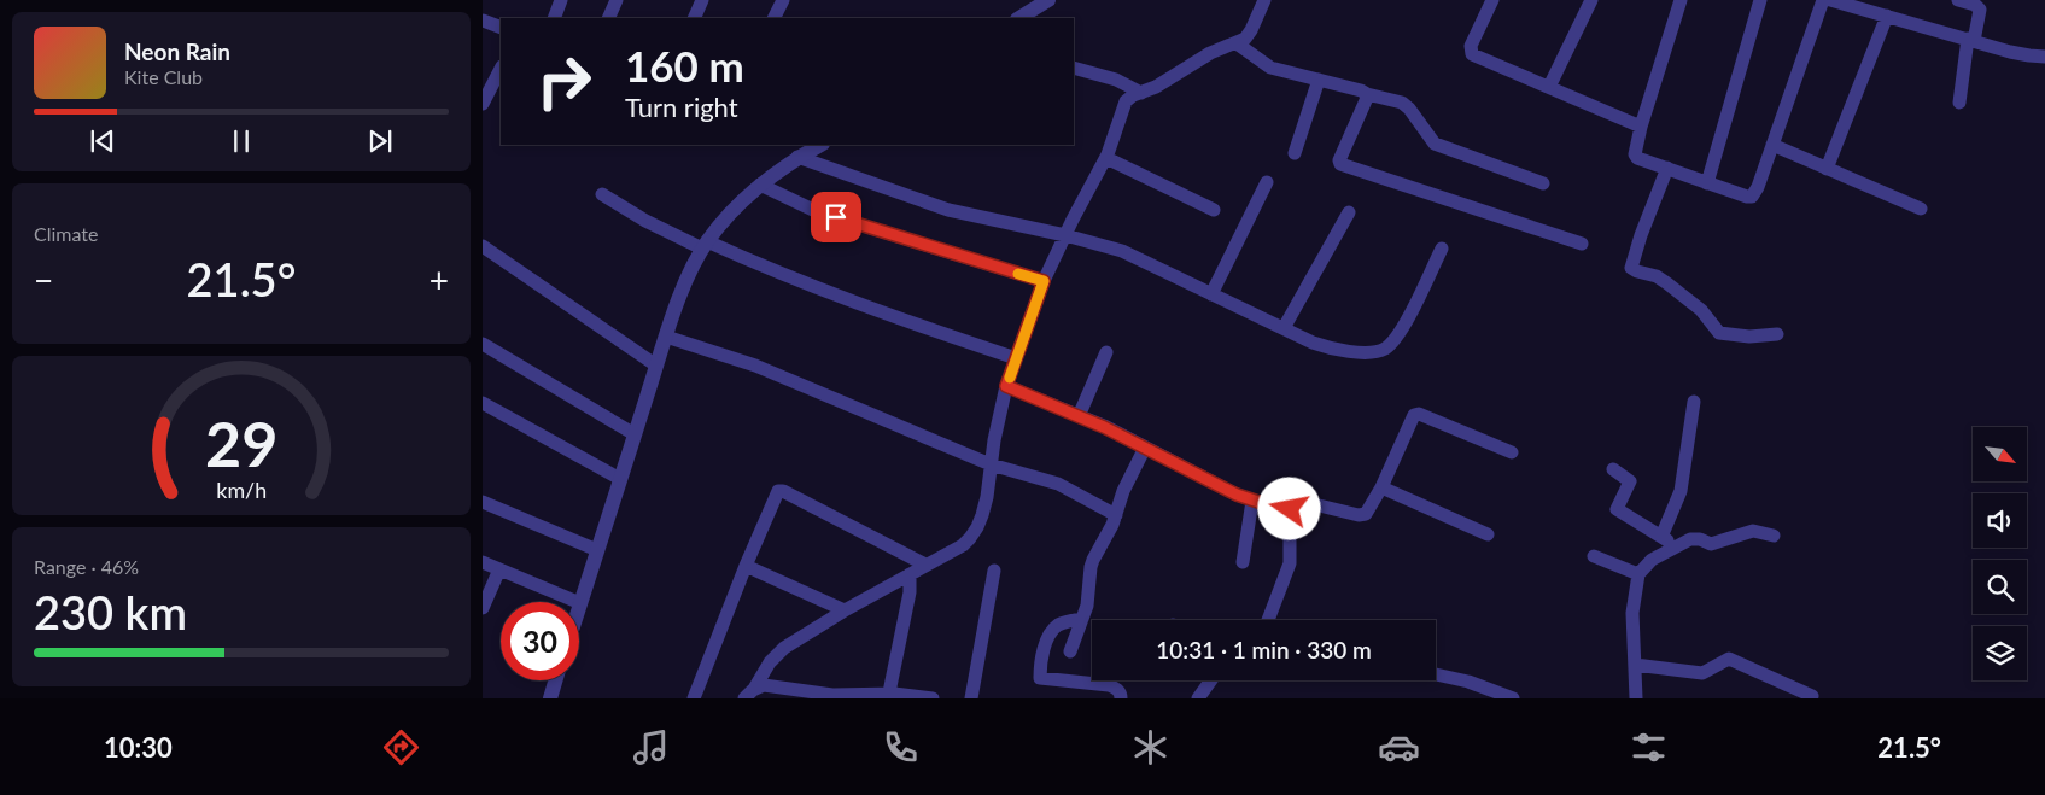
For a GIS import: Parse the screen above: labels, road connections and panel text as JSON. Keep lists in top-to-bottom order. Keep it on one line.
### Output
{"north":"bottom right","page":{"turn":["160 m","Turn right"],"song":["Neon Rain","Kite Club"],"tile":["Climate",["Range · 46%","230 km"]],"heat":["−","21.5°","+"],"limit":"30","trip":"10:31 · 1 min · 330 m","tabs":["10:30","21.5°"],"gauge":["29","km/h"]}}
